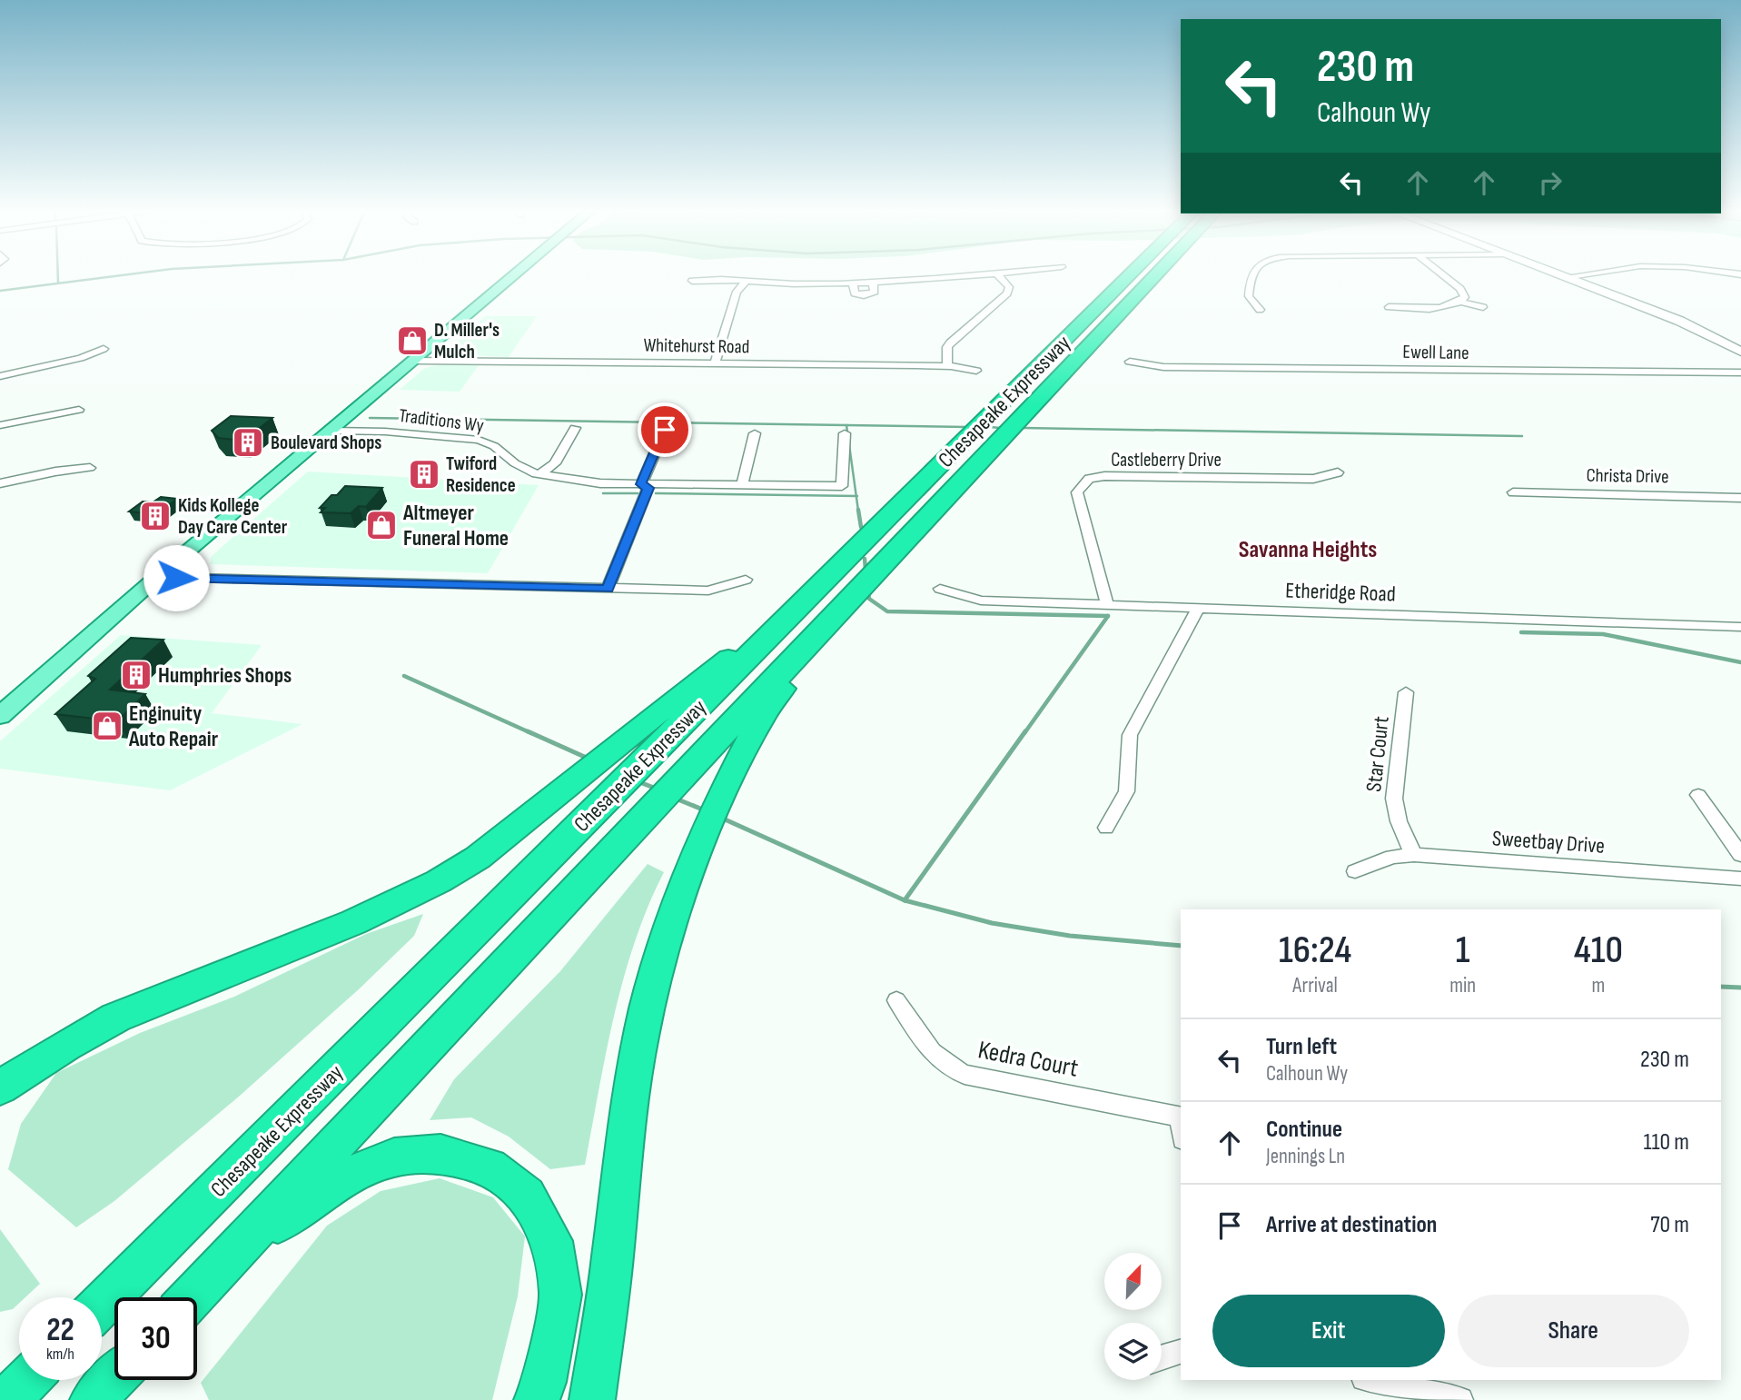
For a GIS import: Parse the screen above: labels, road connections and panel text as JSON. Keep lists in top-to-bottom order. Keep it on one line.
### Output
{"streets":{"highway":["Chesapeake Expressway"],"street":["Whitehurst Road","Ewell Lane","Traditions Wy","Castleberry Drive","Christa Drive","Etheridge Road","Star Court","Sweetbay Drive","Kedra Court"]},"crossings":[["Castleberry Drive","Etheridge Road"],["Star Court","Sweetbay Drive"]],"districts":["Savanna Heights"],"places":{"shop":["D. Miller's Mulch","Altmeyer Funeral Home","Enginuity Auto Repair"],"building":["Boulevard Shops","Twiford Residence","Kids Kollege Day Care Center","Humphries Shops"]},"north":"top right","page":{"turn":["230 m","Calhoun Wy"],"eta":["16:24","Arrival","1","min","410","m"],"list":[{"name":"Turn left","note":"Calhoun Wy","value":"230 m"},{"name":"Continue","note":"Jennings Ln","value":"110 m"},{"name":"Arrive at destination","value":"70 m"}],"buttons":["Exit","Share"],"speed":"22 km/h","limit":"30"}}
